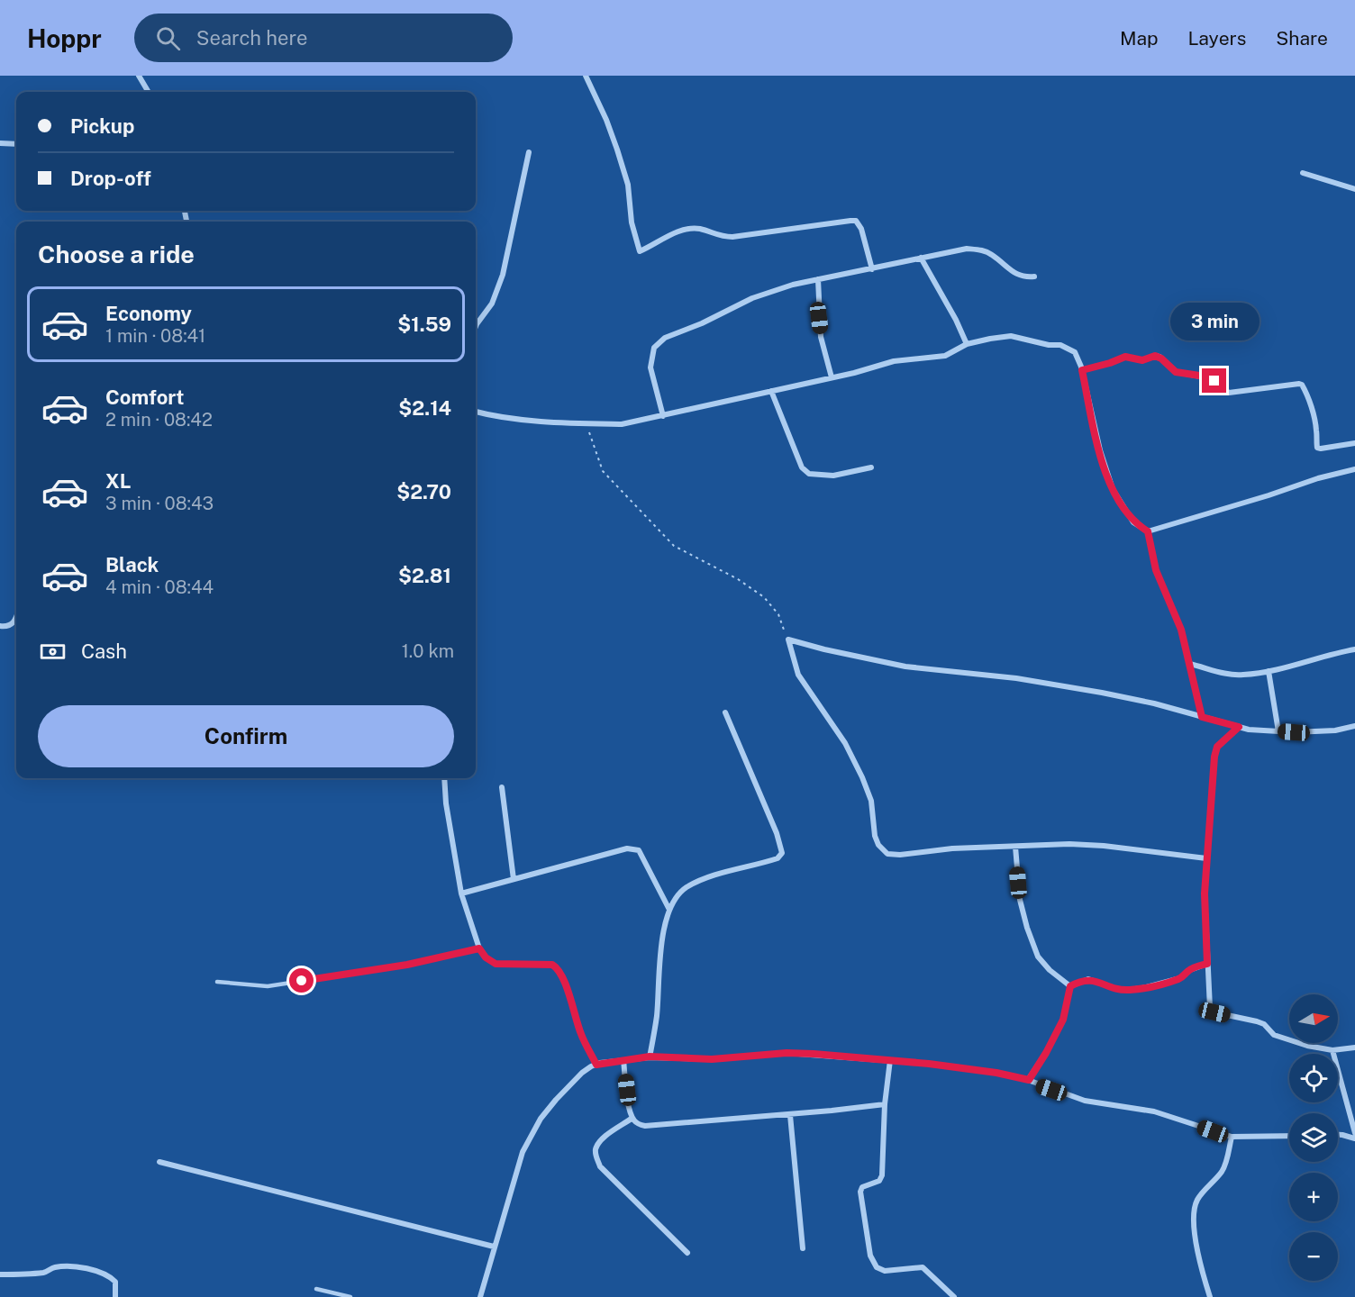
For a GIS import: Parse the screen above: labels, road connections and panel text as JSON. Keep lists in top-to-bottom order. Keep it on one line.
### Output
{"north":"right","page":{"header":"Hoppr","search":"Search here","nav":["Map","Layers","Share"],"banner":["Pickup","Drop-off"],"heading":"Choose a ride","list":[{"name":"Economy","note":"1 min · 08:41","value":"$1.59"},{"name":"Comfort","note":"2 min · 08:42","value":"$2.14"},{"name":"XL","note":"3 min · 08:43","value":"$2.70"},{"name":"Black","note":"4 min · 08:44","value":"$2.81"}],"bubble":"3 min","pay":["Cash","1.0 km"],"buttons":"Confirm","map_buttons":["+","−"]}}
